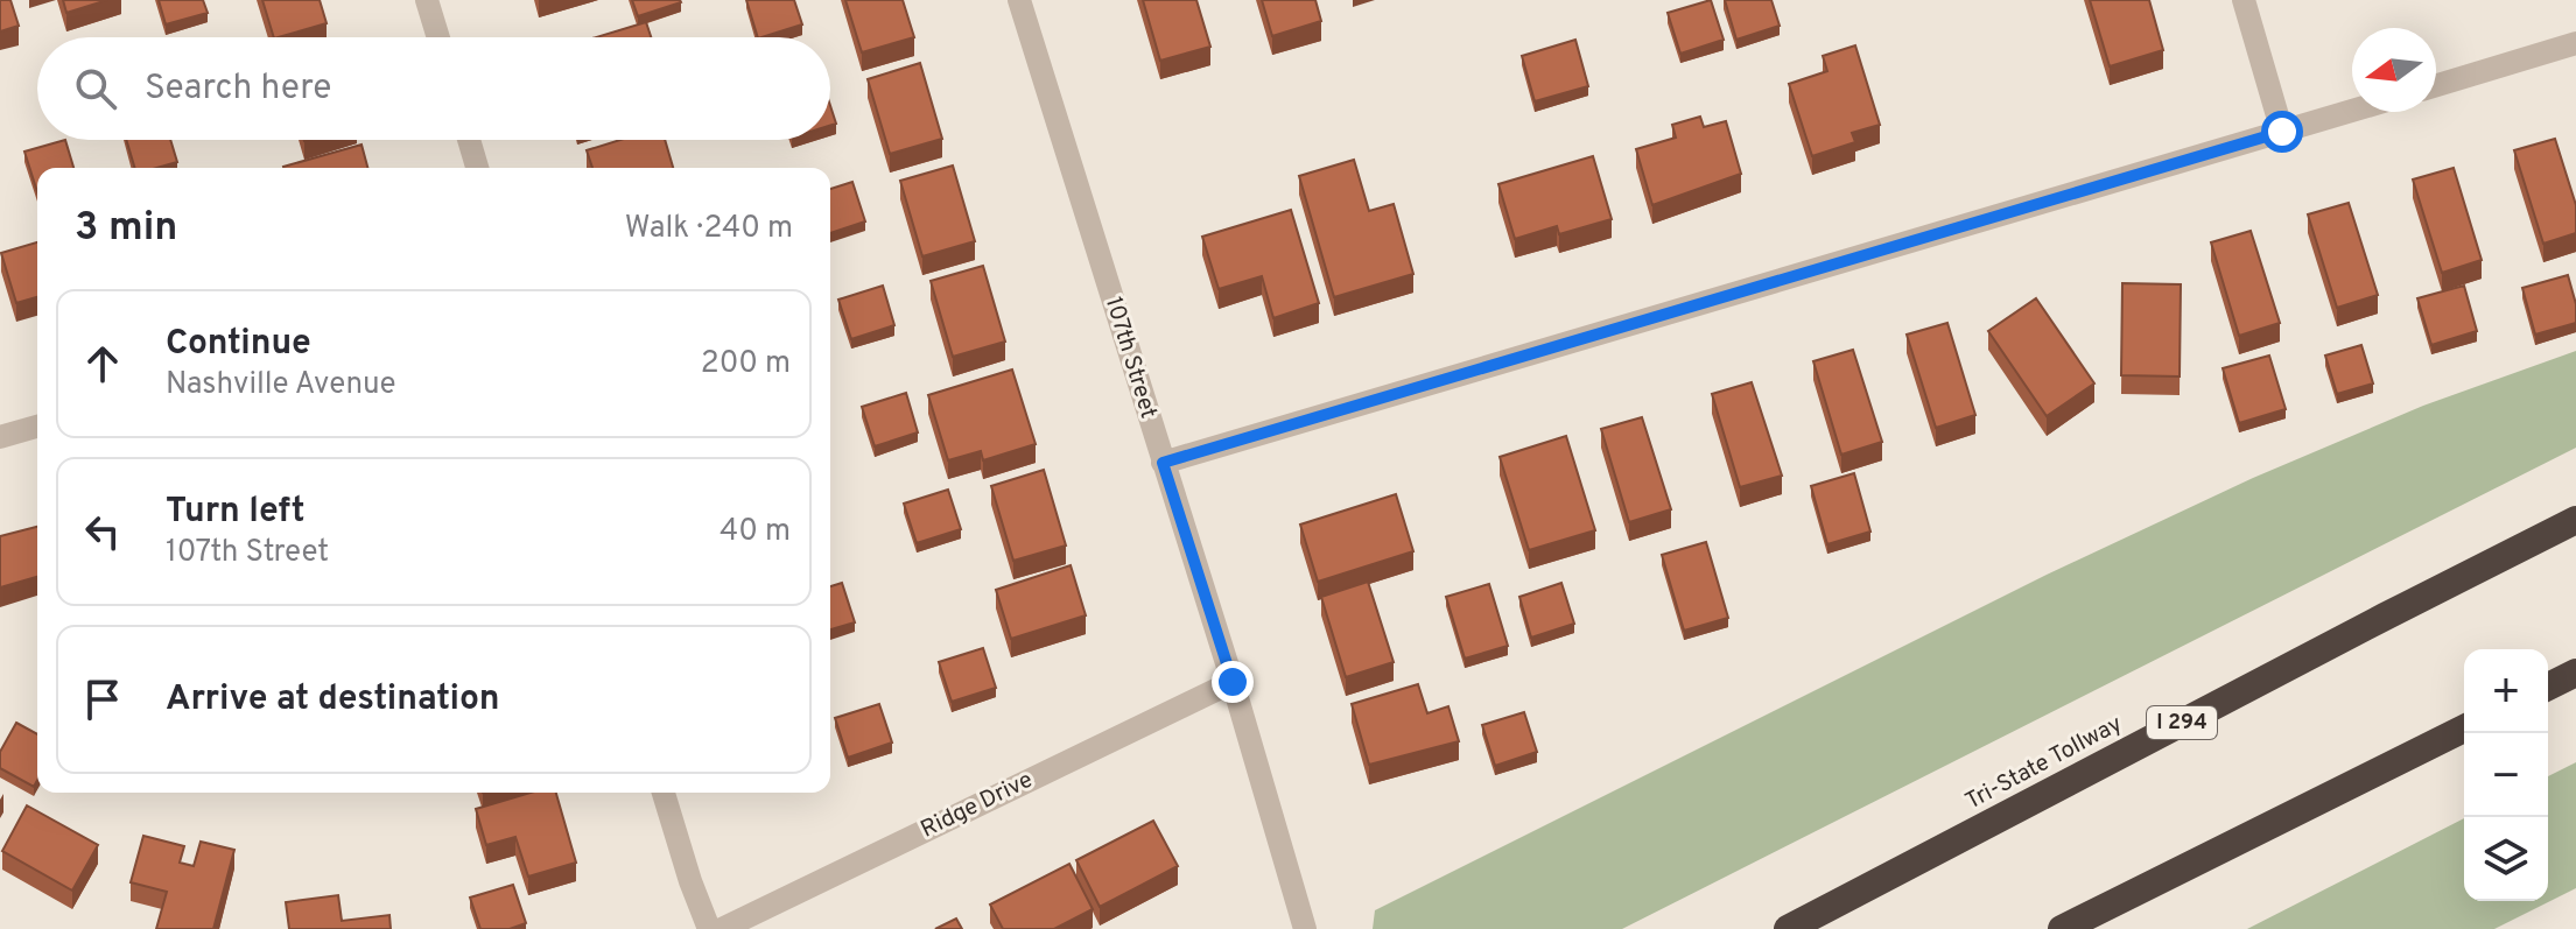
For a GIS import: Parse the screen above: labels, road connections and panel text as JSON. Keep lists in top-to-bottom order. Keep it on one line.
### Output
{"streets":{"highway":["I 294","Tri-State Tollway"],"street":["107th Street","Ridge Drive"]},"crossings":[["107th Street","Ridge Drive"]],"north":"left","page":{"search":"Search here","heading":["3 min","Walk · 240 m"],"list":[["Continue","Nashville Avenue","200 m"],["Turn left","107th Street","40 m"],"Arrive at destination"],"map_buttons":["+","−"]}}
